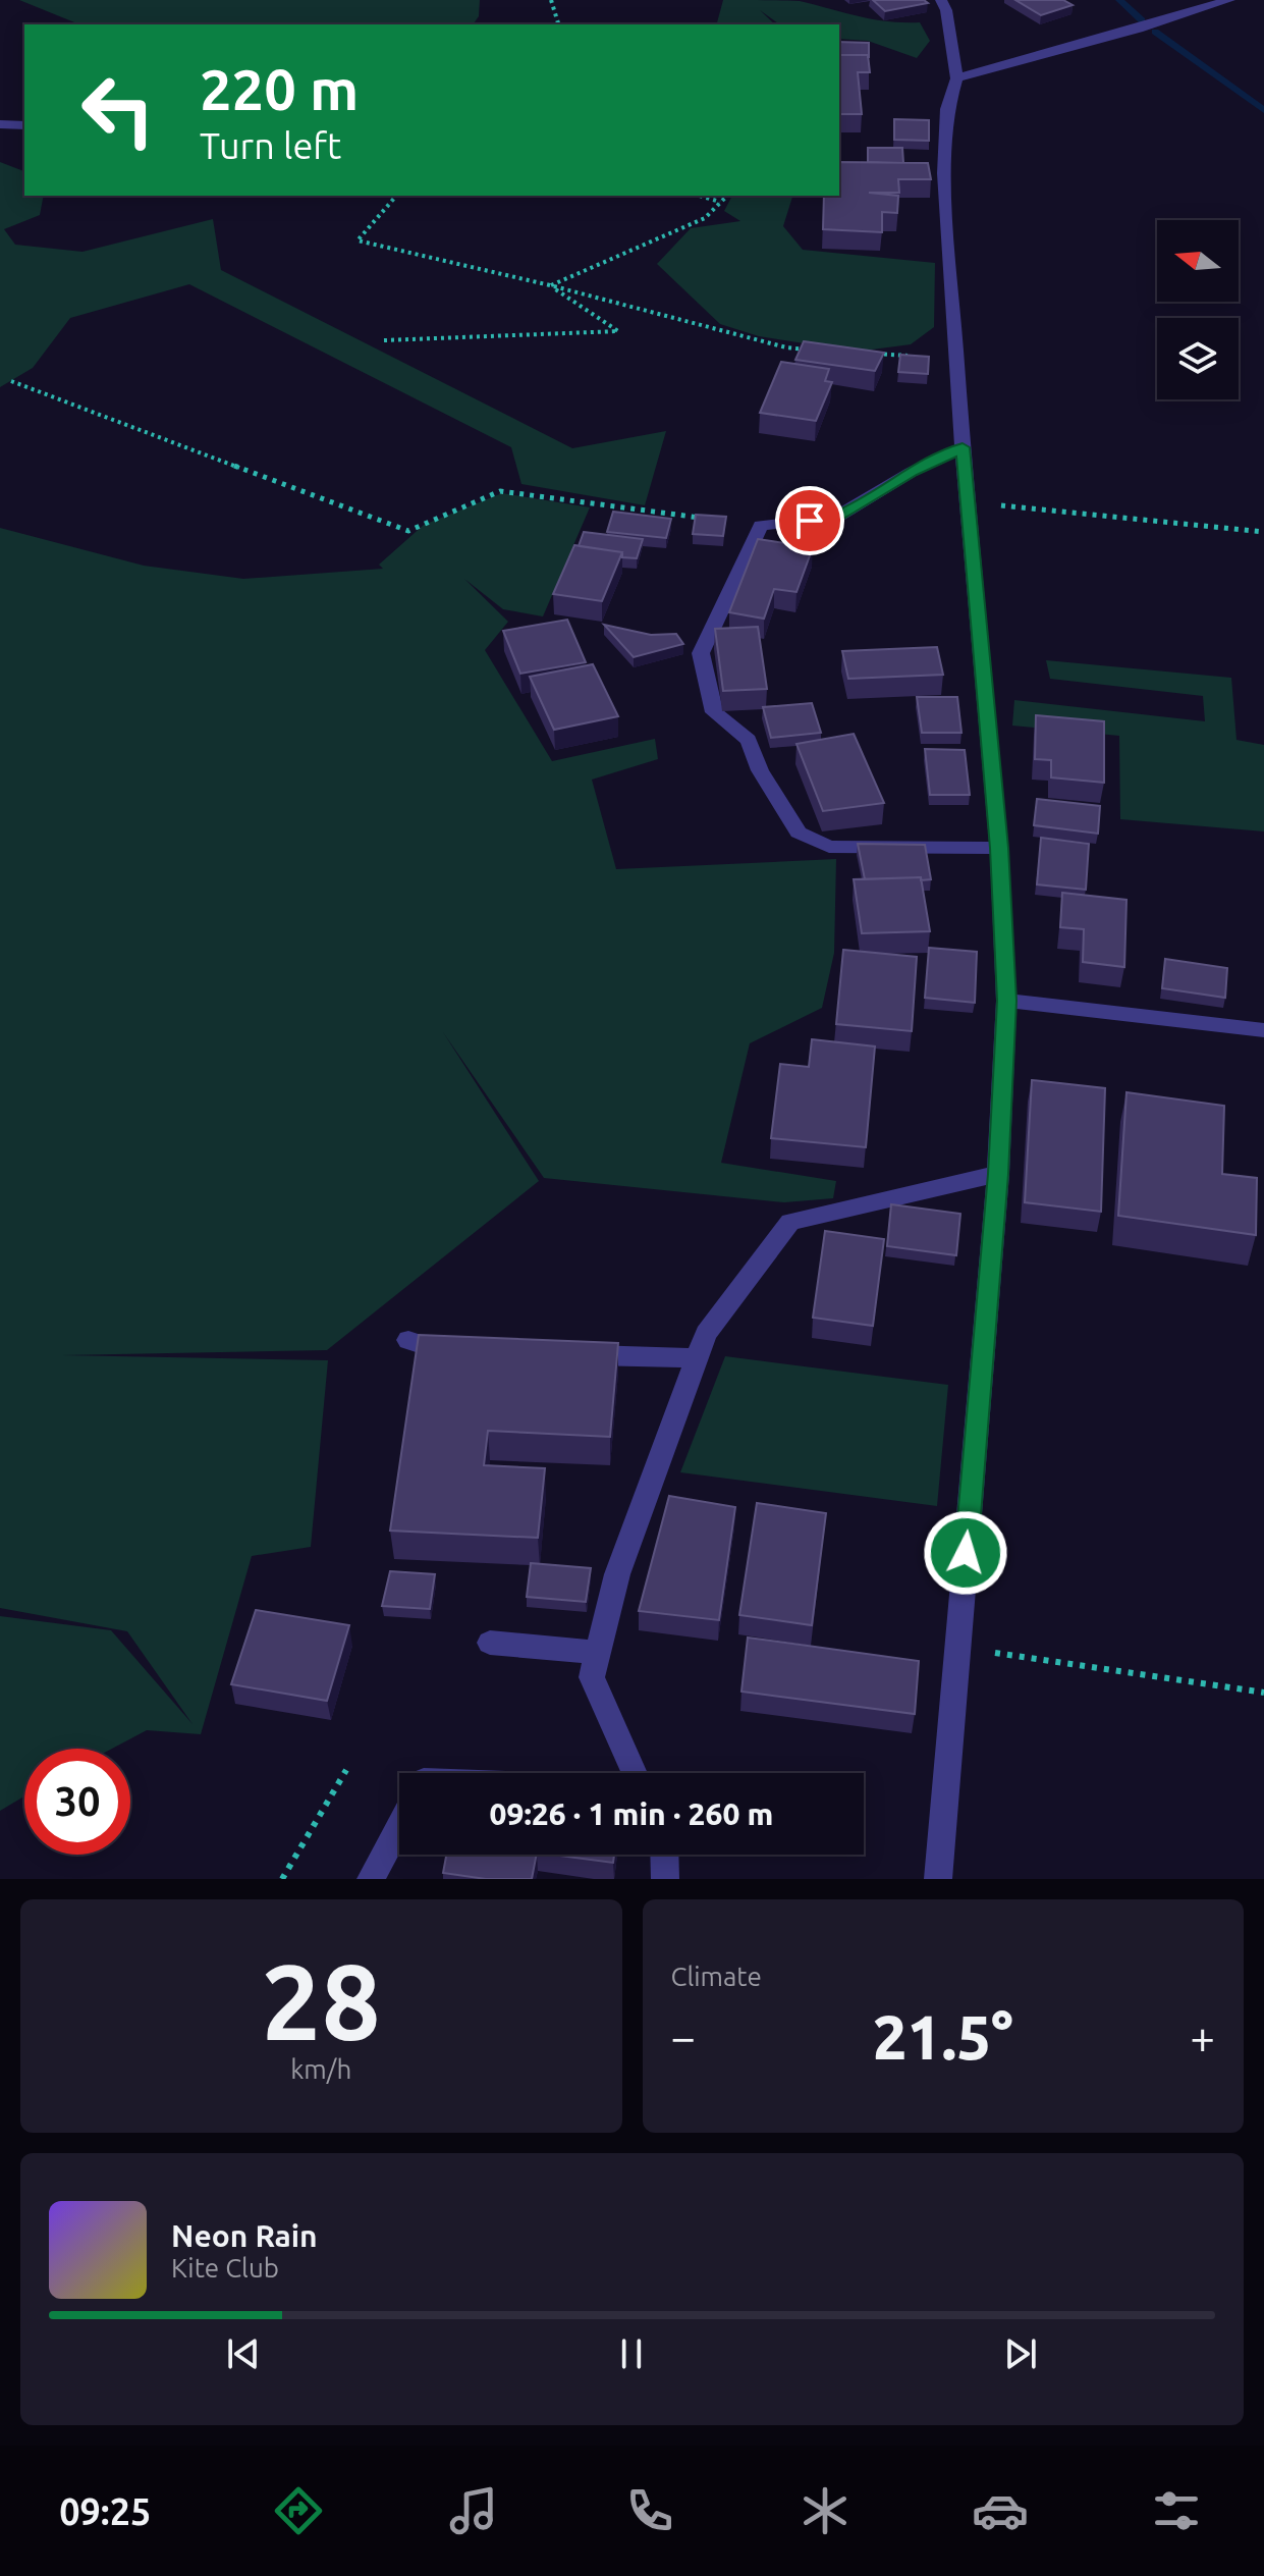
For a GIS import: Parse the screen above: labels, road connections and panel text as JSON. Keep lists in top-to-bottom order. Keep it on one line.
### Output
{"north":"left","page":{"turn":["220 m","Turn left"],"limit":"30","trip":"09:26 · 1 min · 260 m","tile":[["28","km/h"],"Climate"],"heat":["−","21.5°","+"],"song":["Neon Rain","Kite Club"],"tabs":"09:25"}}
